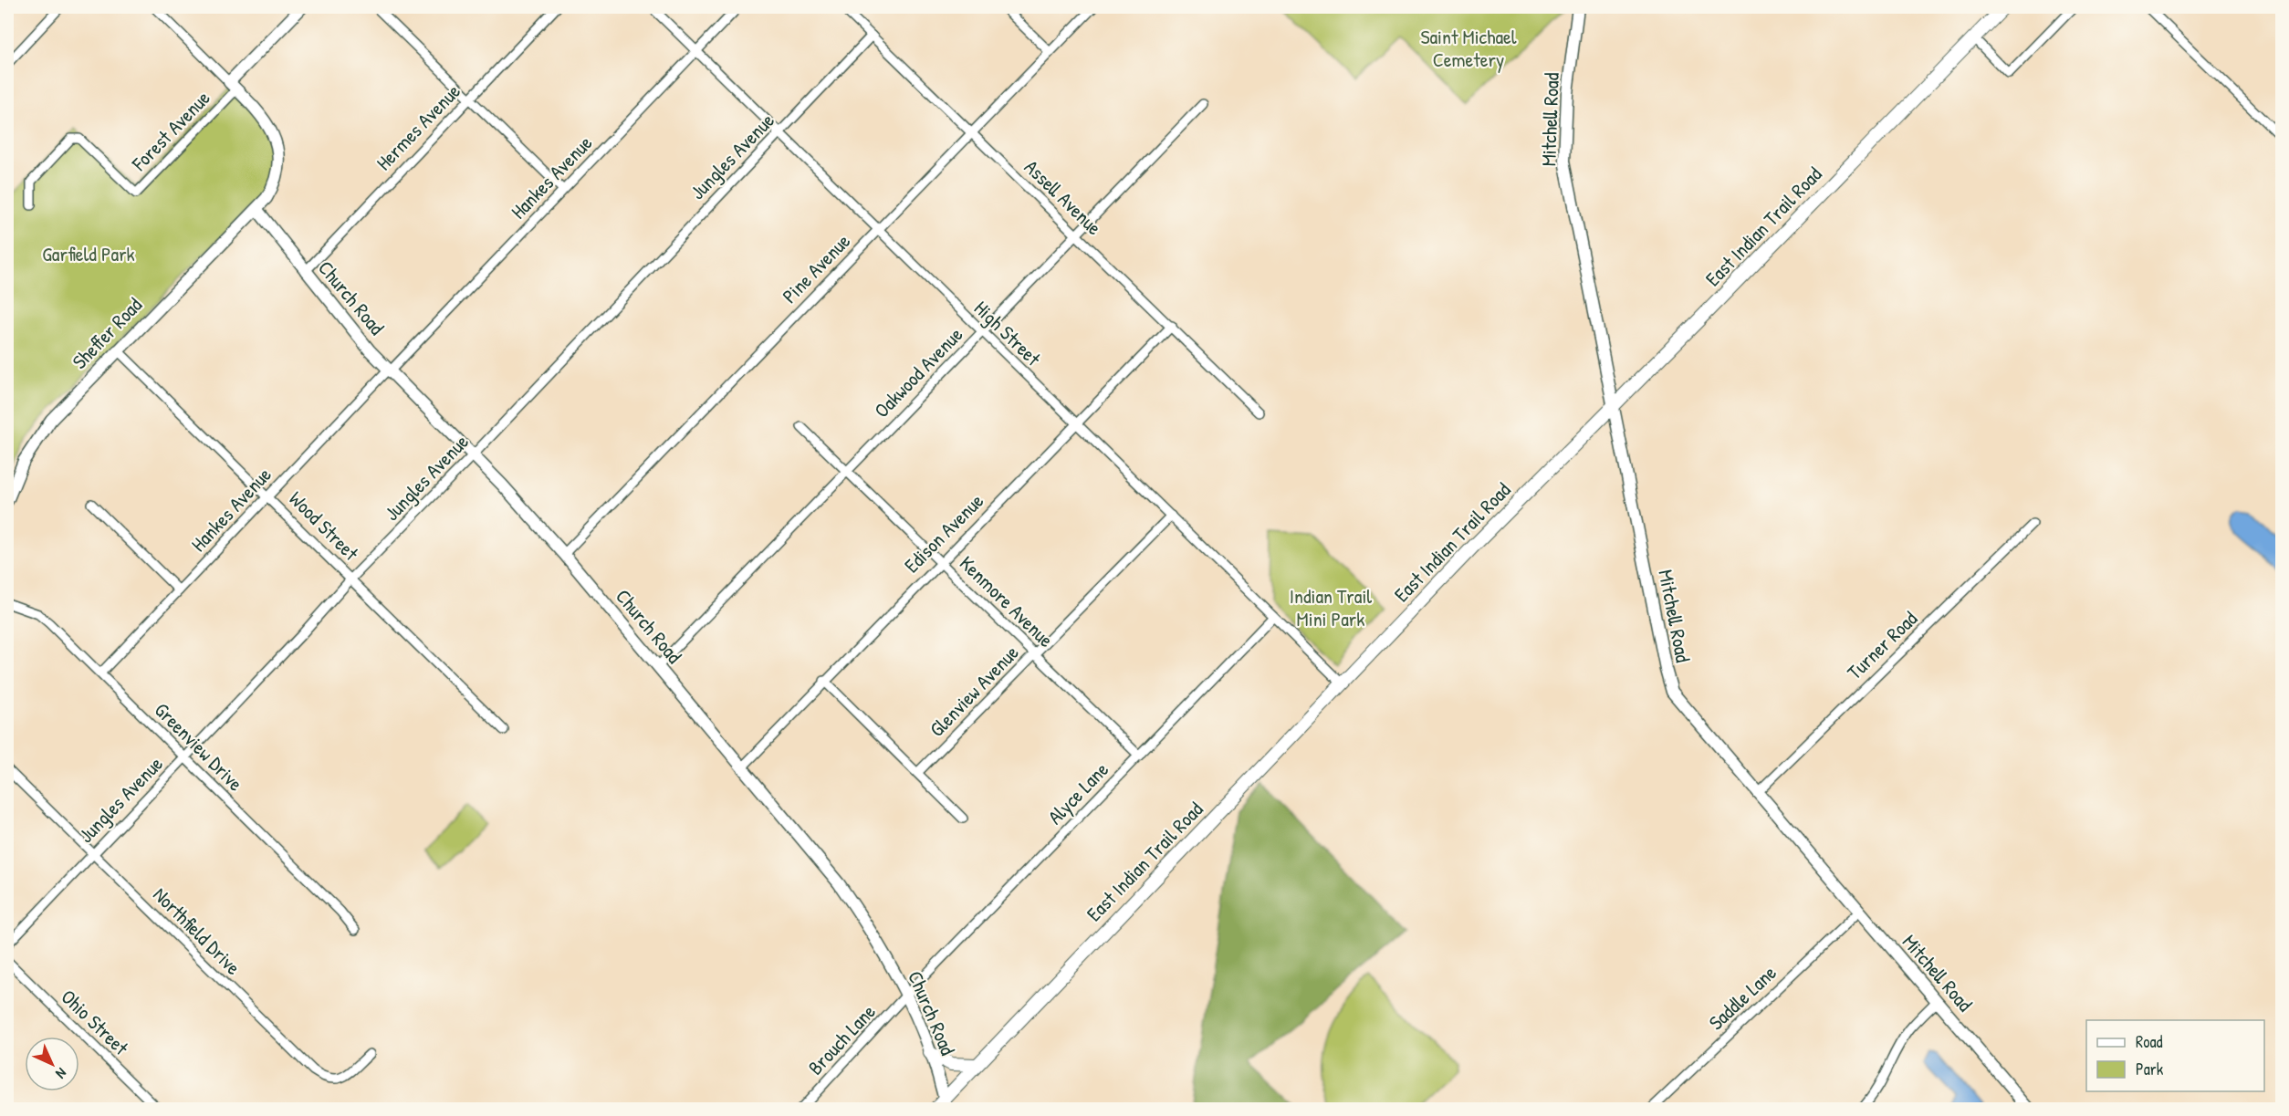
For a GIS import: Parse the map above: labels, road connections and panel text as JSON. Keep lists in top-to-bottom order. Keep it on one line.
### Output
{"streets":{"main road":["East Indian Trail Road"],"street":["Mitchell Road","Hermes Avenue","Forest Avenue","Jungles Avenue","Hankes Avenue","Assell Avenue","Pine Avenue","Church Road","Sheffer Road","High Street","Oakwood Avenue","Wood Street","Edison Avenue","Kenmore Avenue","Turner Road","Glenview Avenue","Greenview Drive","Alyce Lane","Northfield Drive","Saddle Lane","Ohio Street","Brouch Lane"]},"crossings":[["Mitchell Road","East Indian Trail Road"],["Mitchell Road","Turner Road"],["Mitchell Road","Saddle Lane"],["Hermes Avenue","Church Road"],["Forest Avenue","Sheffer Road"],["Jungles Avenue","Assell Avenue"],["Jungles Avenue","Church Road"],["Jungles Avenue","High Street"],["Jungles Avenue","Wood Street"],["Jungles Avenue","Greenview Drive"],["Jungles Avenue","Northfield Drive"],["Hankes Avenue","Church Road"],["Hankes Avenue","High Street"],["Hankes Avenue","Wood Street"],["Hankes Avenue","Greenview Drive"],["Assell Avenue","Pine Avenue"],["Assell Avenue","Oakwood Avenue"],["Assell Avenue","Edison Avenue"],["East Indian Trail Road","Church Road"],["East Indian Trail Road","High Street"],["Pine Avenue","Church Road"],["Pine Avenue","High Street"],["Church Road","Sheffer Road"],["Church Road","Oakwood Avenue"],["Church Road","Edison Avenue"],["Church Road","Alyce Lane"],["Church Road","Brouch Lane"],["Sheffer Road","Wood Street"],["High Street","Oakwood Avenue"],["High Street","Edison Avenue"],["High Street","Glenview Avenue"],["High Street","Alyce Lane"],["Oakwood Avenue","Kenmore Avenue"],["Edison Avenue","Kenmore Avenue"],["Kenmore Avenue","Glenview Avenue"],["Kenmore Avenue","Alyce Lane"],["Alyce Lane","Brouch Lane"]],"parks":["Saint Michael Cemetery","Garfield Park","Indian Trail Mini Park"],"legend":["Road","Park"],"north":"bottom right"}
